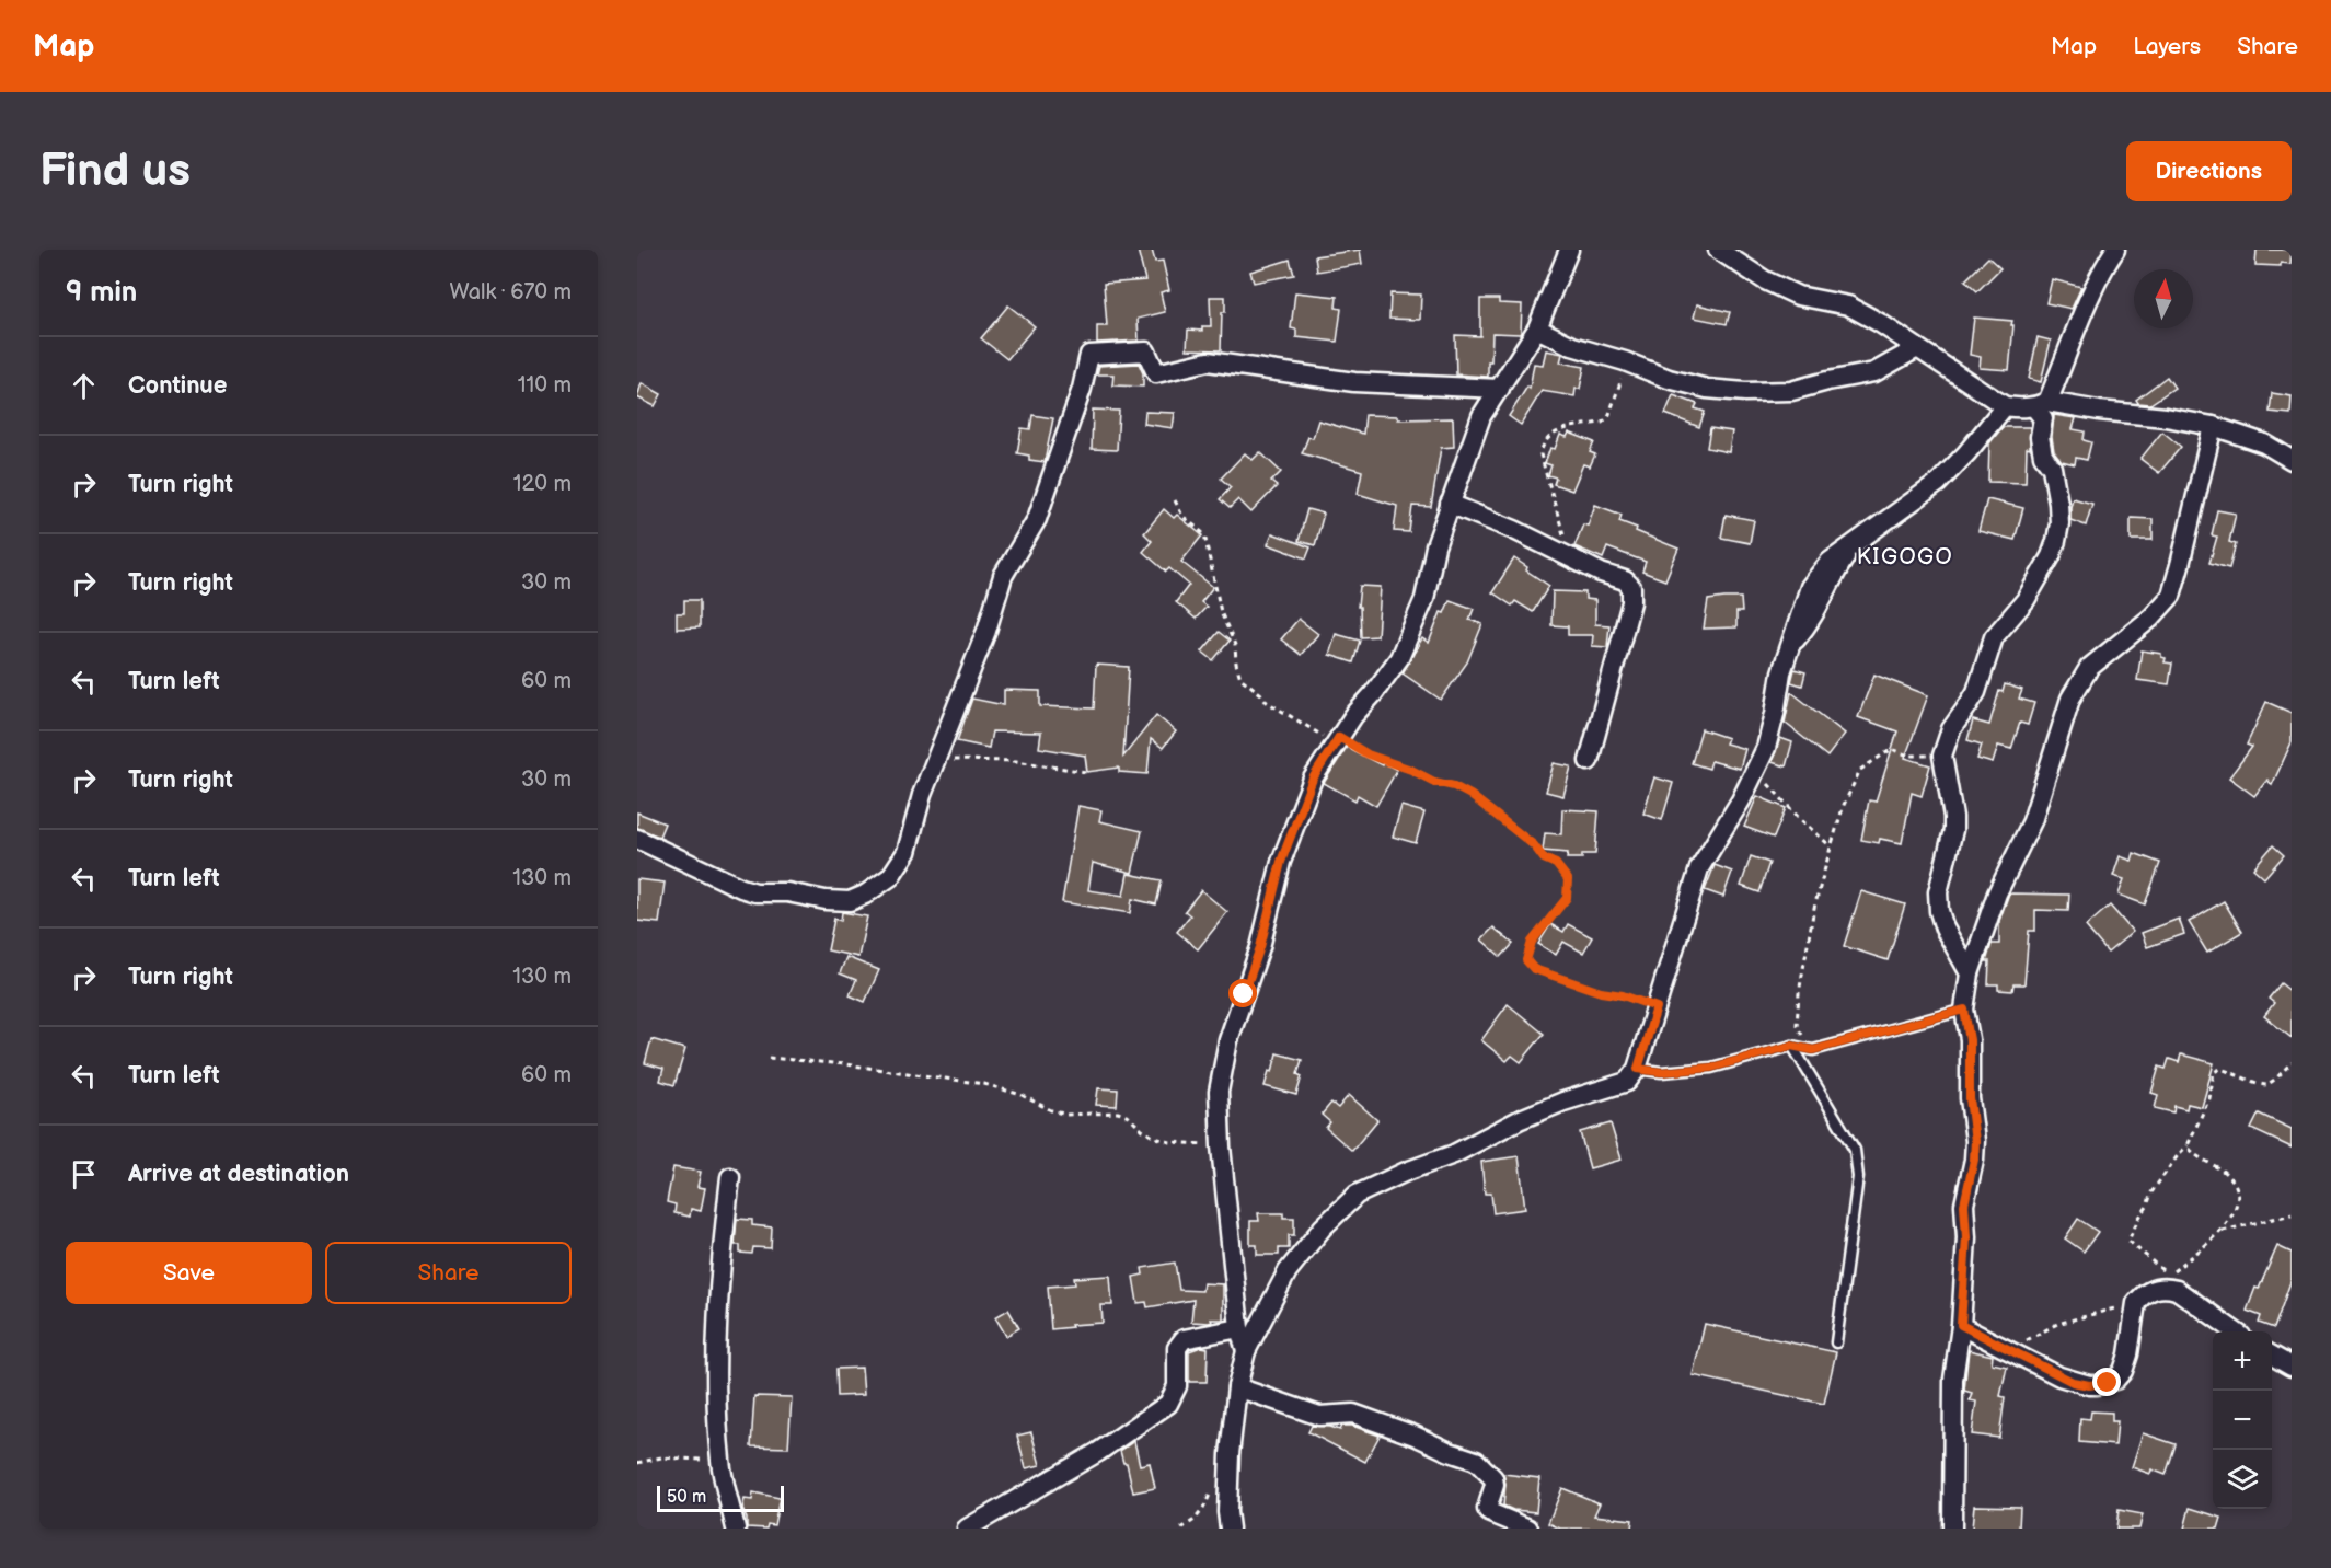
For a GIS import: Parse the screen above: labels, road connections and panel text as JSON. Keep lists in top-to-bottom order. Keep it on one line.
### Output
{"districts":["KIGOGO"],"scale_bar":"50 m","north":"top","page":{"header":"Map","nav":["Map","Layers","Share"],"buttons":["Directions",["Save","Share"]],"title":"Find us","heading":["9 min","Walk · 670 m"],"list":[["Continue","110 m"],["Turn right","120 m"],["Turn right","30 m"],["Turn left","60 m"],["Turn right","30 m"],["Turn left","130 m"],["Turn right","130 m"],["Turn left","60 m"],"Arrive at destination"],"map_buttons":["+","−"],"scale":"50 m"}}
